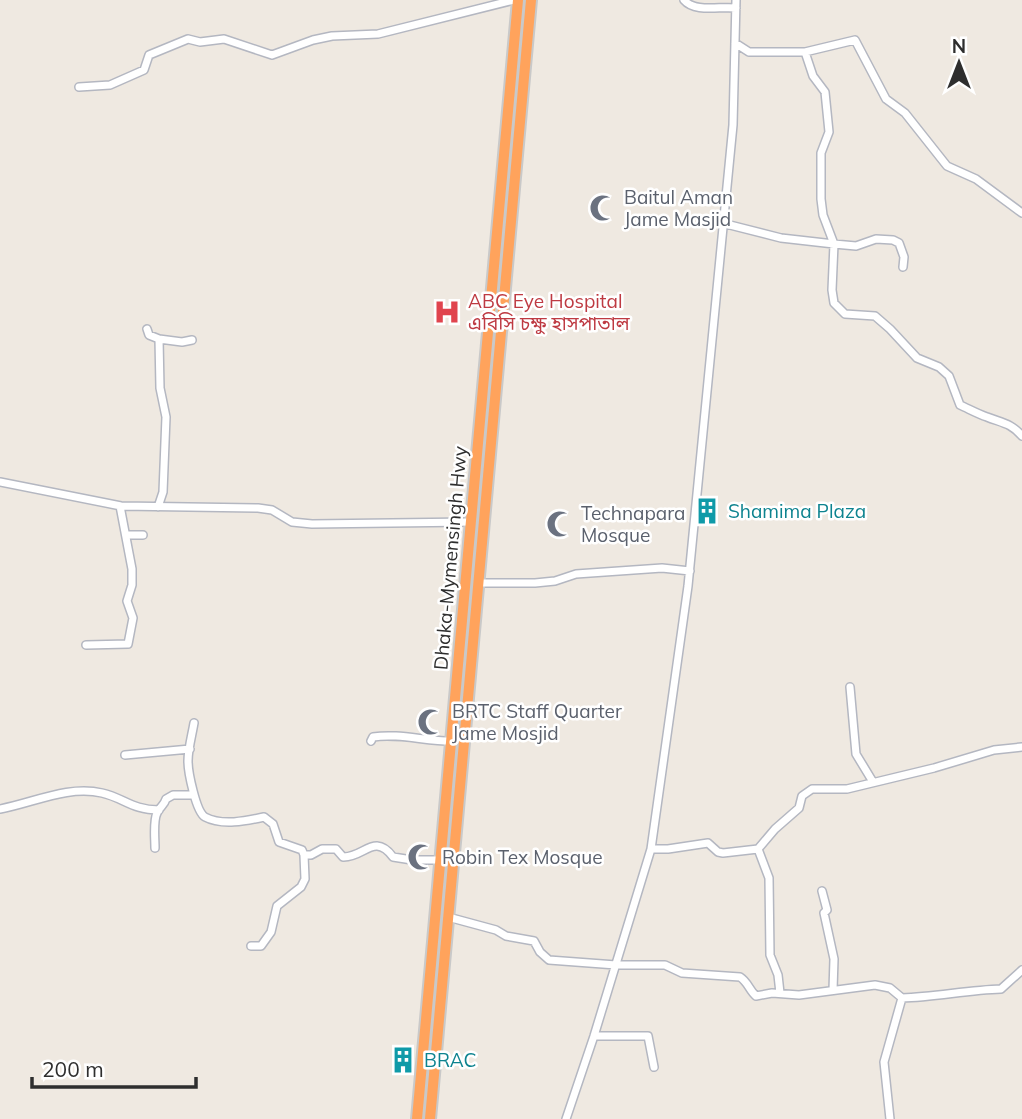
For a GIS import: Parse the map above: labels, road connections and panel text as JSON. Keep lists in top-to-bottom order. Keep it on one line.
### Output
{"streets":{"highway":["Dhaka-Mymensingh Hwy"]},"places":{"mosque":["Baitul Aman Jame Masjid","Technapara Mosque","BRTC Staff Quarter Jame Mosjid","Robin Tex Mosque"],"hospital":["ABC Eye Hospital এবিসি চক্ষু হাসপাতাল"],"building":["Shamima Plaza","BRAC"]},"scale_bar":"200 m","north":"top"}
